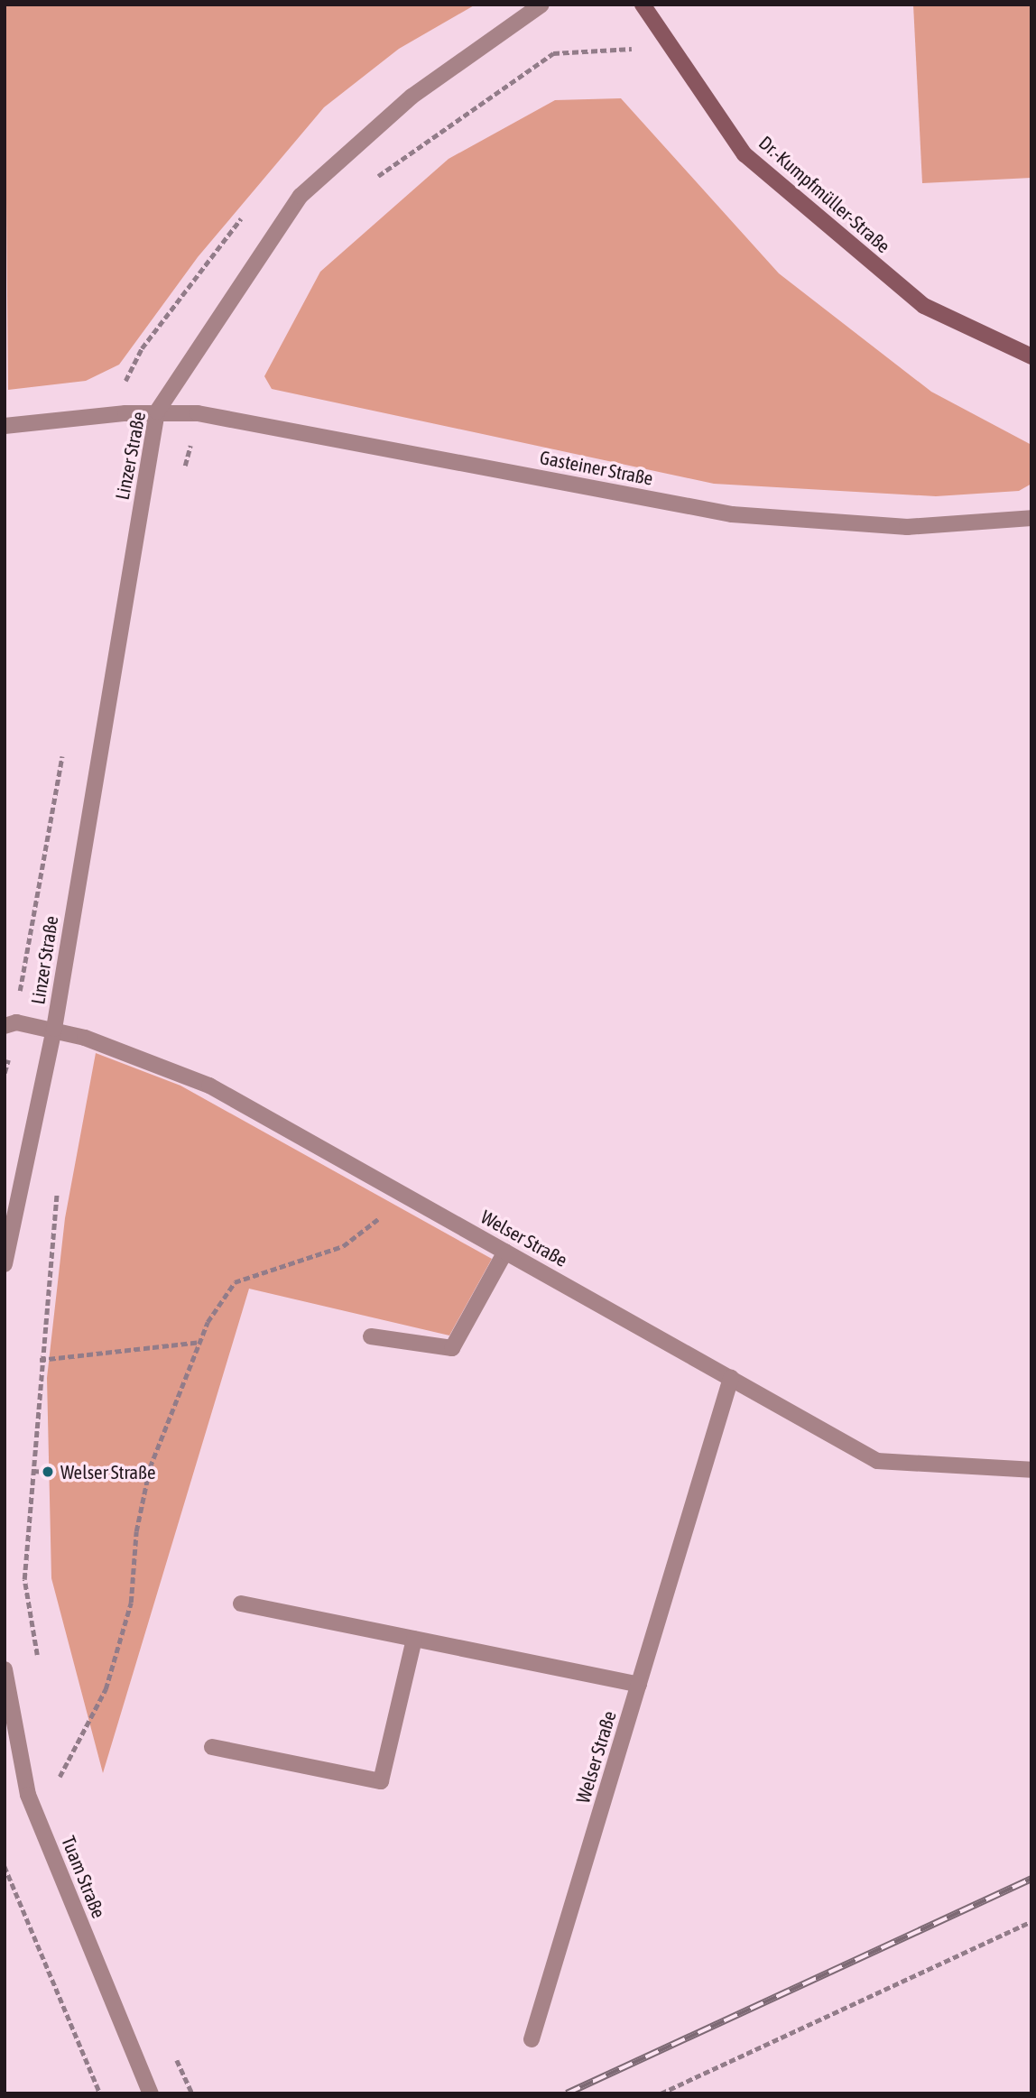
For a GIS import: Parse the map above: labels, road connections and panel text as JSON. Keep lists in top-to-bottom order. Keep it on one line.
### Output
{"streets":{"street":["Dr.-Kumpfmüller-Straße","Linzer Straße","Gasteiner Straße","Welser Straße","Tuam Straße"]},"crossings":[["Linzer Straße","Gasteiner Straße"],["Linzer Straße","Welser Straße"]],"places":["Welser Straße"]}
